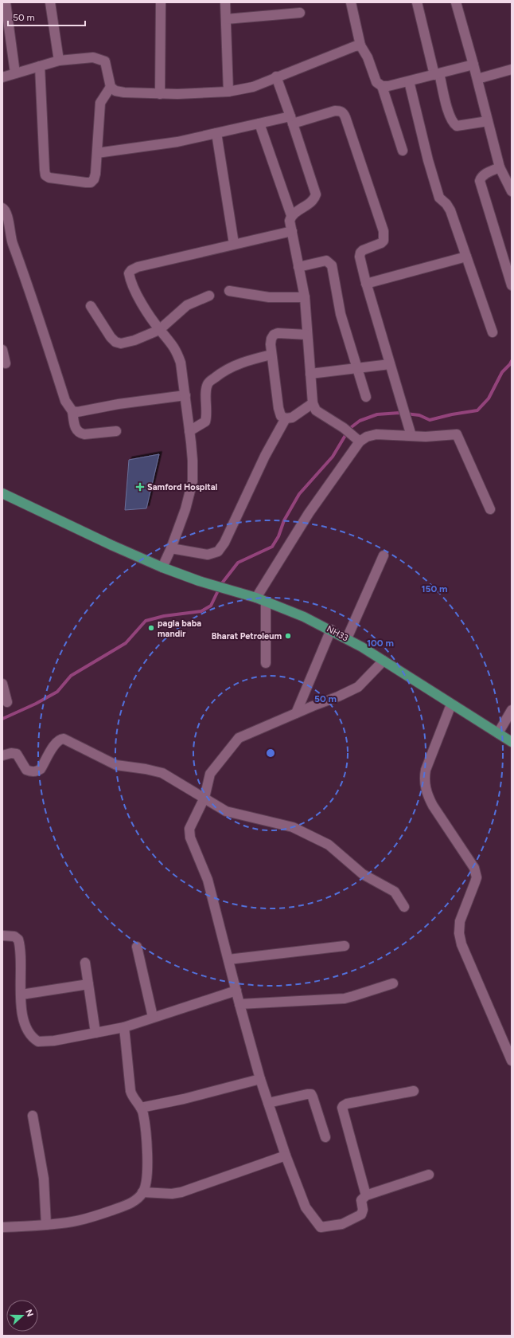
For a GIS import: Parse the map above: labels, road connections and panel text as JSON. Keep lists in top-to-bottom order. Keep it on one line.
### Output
{"streets":{"main road":["NH33"]},"places":{"health":["Samford Hospital"],"other":["pagla baba mandir","Bharat Petroleum"]},"scale_bar":"50 m","north":"right","rings":["150 m","100 m","50 m"]}
